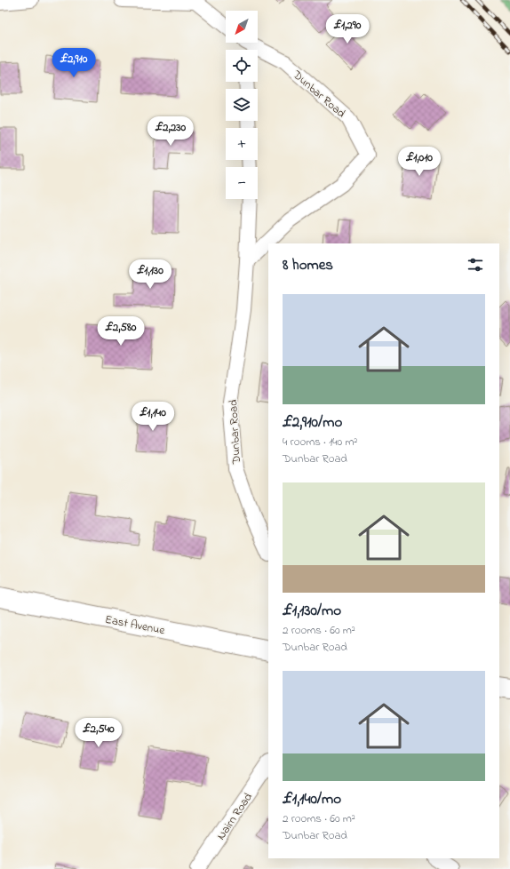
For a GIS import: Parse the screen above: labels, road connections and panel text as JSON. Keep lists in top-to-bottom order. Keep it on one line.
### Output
{"streets":{"street":["Dunbar Road","East Avenue","Nairn Road"]},"north":"bottom left","page":{"map_buttons":["+","−"],"price":["£1,290","£2,910","£2,230","£1,010","£1,130","£2,580","£1,140","£2,540"],"heading":"8 homes","list":[{"name":"£2,910/mo","note":"4 rooms · 140 m² · Dunbar Road"},{"name":"£1,130/mo","note":"2 rooms · 60 m² · Dunbar Road"},{"name":"£1,140/mo","note":"2 rooms · 60 m² · Dunbar Road"}]}}
